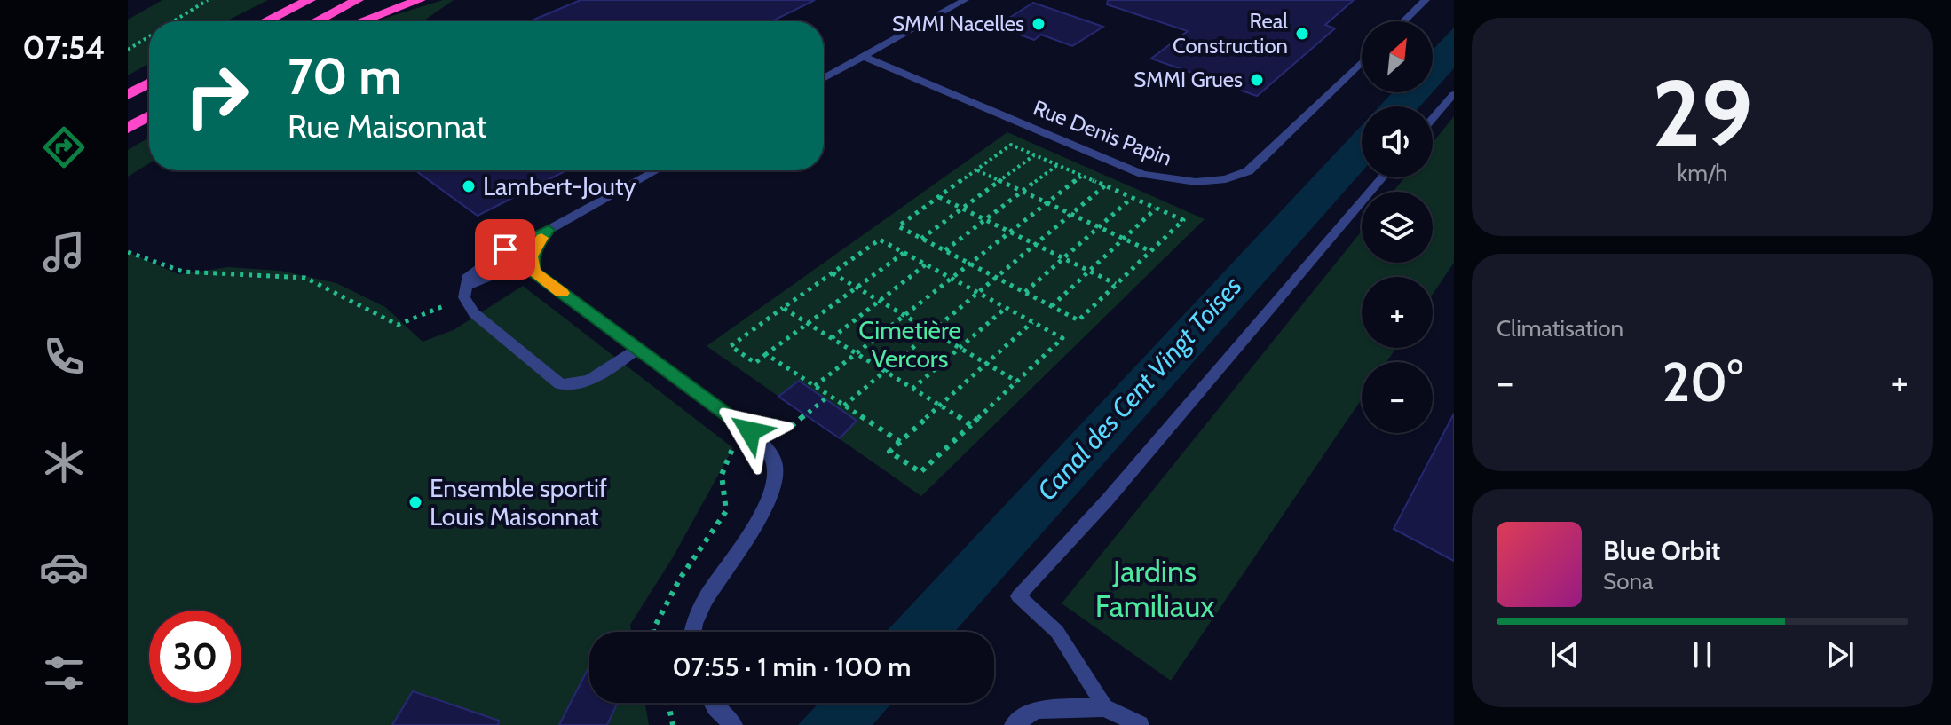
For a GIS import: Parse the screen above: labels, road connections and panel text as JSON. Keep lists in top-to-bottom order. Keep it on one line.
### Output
{"streets":{"street":["Rue Denis Papin"]},"water":["Canal des Cent Vingt Toises"],"parks":["Cimetière Vercors","Jardins Familiaux"],"places":["SMMI Nacelles","Real Construction","SMMI Grues","Lambert-Jouty","Ensemble sportif Louis Maisonnat"],"north":"top right","page":{"tabs":"07:54","tile":[["29","km/h"],"Climatisation"],"map_buttons":["+","−"],"turn":["70 m","Rue Maisonnat"],"heat":["−","20°","+"],"song":["Blue Orbit","Sona"],"limit":"30","trip":"07:55 · 1 min · 100 m"}}
